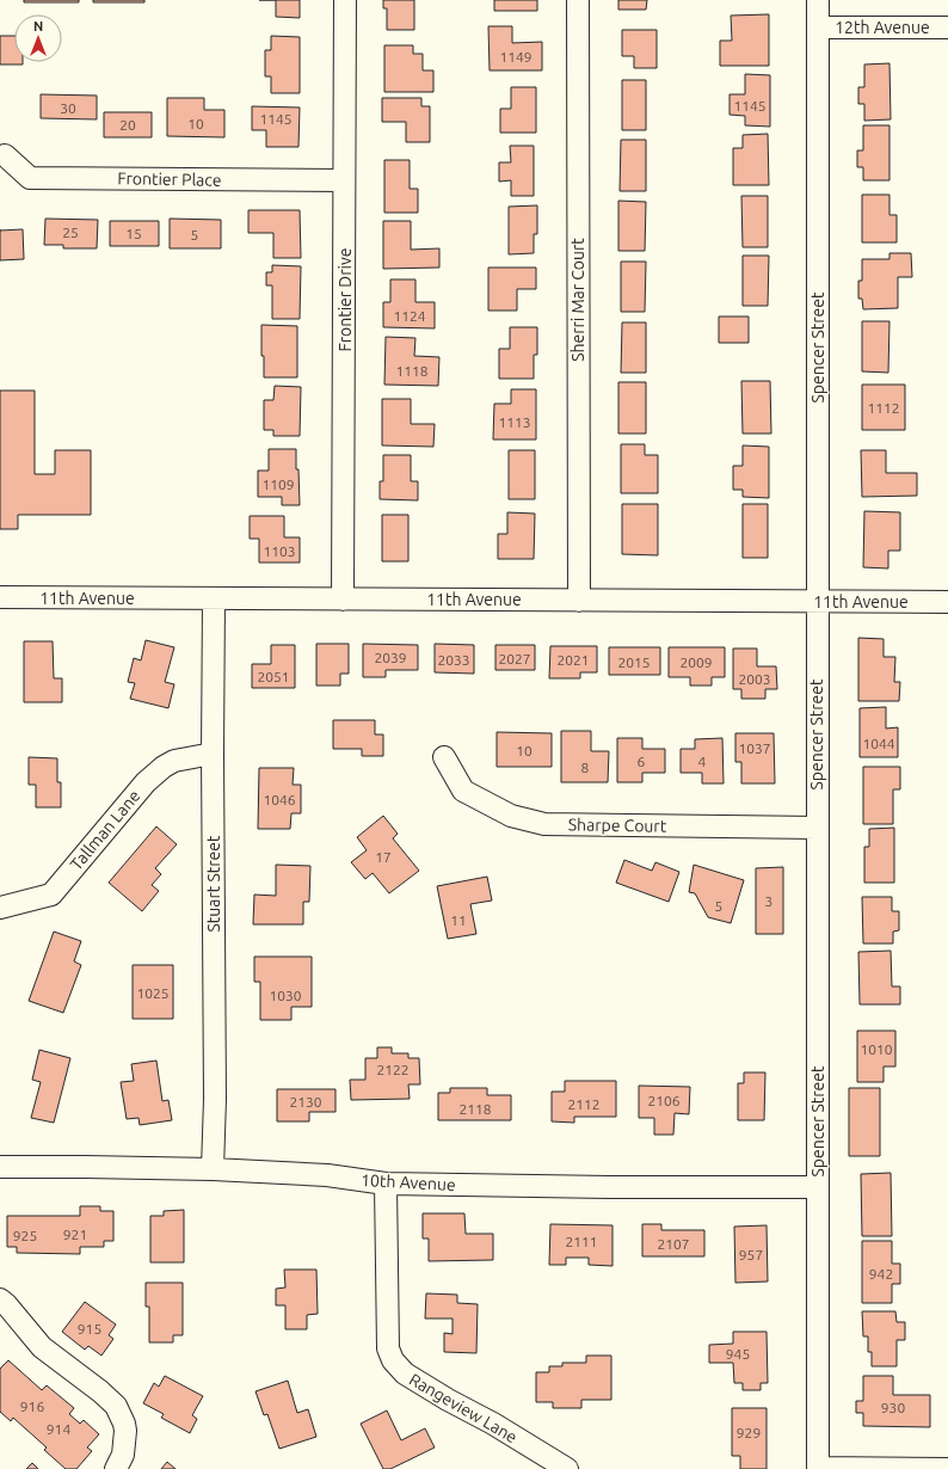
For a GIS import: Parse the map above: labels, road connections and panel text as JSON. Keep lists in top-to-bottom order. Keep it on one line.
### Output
{"streets":{"street":["12th Avenue","Frontier Place","Frontier Drive","Sherri Mar Court","Spencer Street","11th Avenue","Sharpe Court","Tallman Lane","Stuart Street","10th Avenue","Rangeview Lane"]},"crossings":[["12th Avenue","Spencer Street"],["Frontier Place","Frontier Drive"],["Frontier Drive","11th Avenue"],["Sherri Mar Court","11th Avenue"],["Spencer Street","11th Avenue"],["Spencer Street","Sharpe Court"],["Spencer Street","10th Avenue"],["11th Avenue","Stuart Street"],["Tallman Lane","Stuart Street"],["Stuart Street","10th Avenue"],["10th Avenue","Rangeview Lane"]],"house_numbers":["1149","1145","30","1145","10","20","25","15","5","1124","1118","1112","1113","1109","1103","2039","2027","2033","2021","2015","2009","2051","2003","1044","1037","10","6","4","8","1046","17","3","5","11","1025","1030","1010","2122","2106","2130","2112","2118","921","925","2111","2107","957","942","915","945","916","930","914","929"],"north":"top"}
